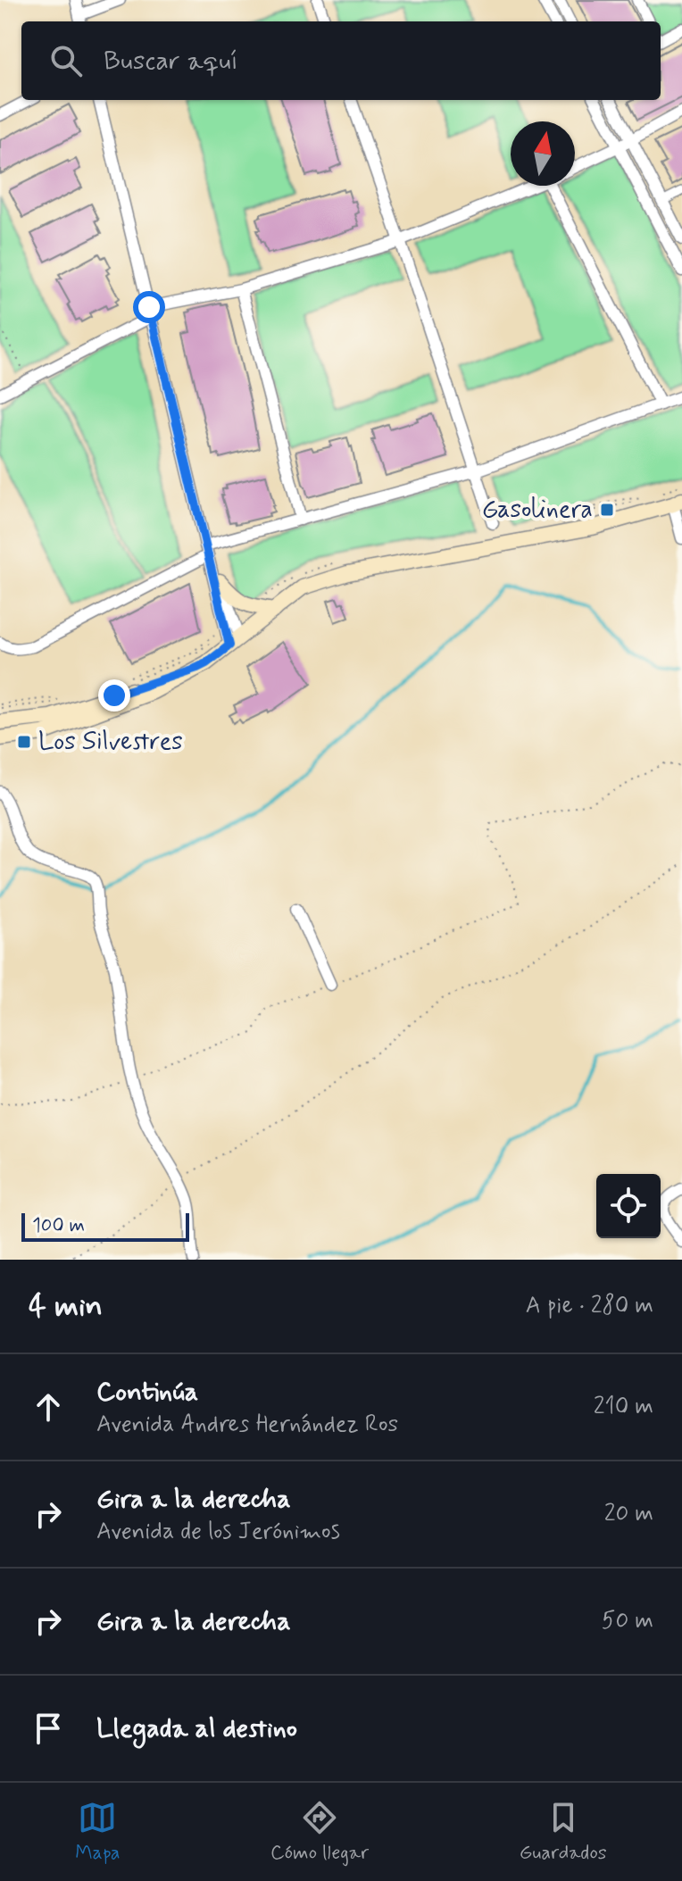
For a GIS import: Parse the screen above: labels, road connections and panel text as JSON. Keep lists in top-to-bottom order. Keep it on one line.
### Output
{"places":{"transit":["Gasolinera","Los Silvestres"]},"scale_bar":"100 m","north":"top","page":{"search":"Buscar aquí","scale":"100 m","heading":["4 min","A pie · 280 m"],"list":[["Continúa","Avenida Andres Hernández Ros","210 m"],["Gira a la derecha","Avenida de los Jerónimos","20 m"],["Gira a la derecha","50 m"],"Llegada al destino"],"nav":["Mapa","Cómo llegar","Guardados"]}}
